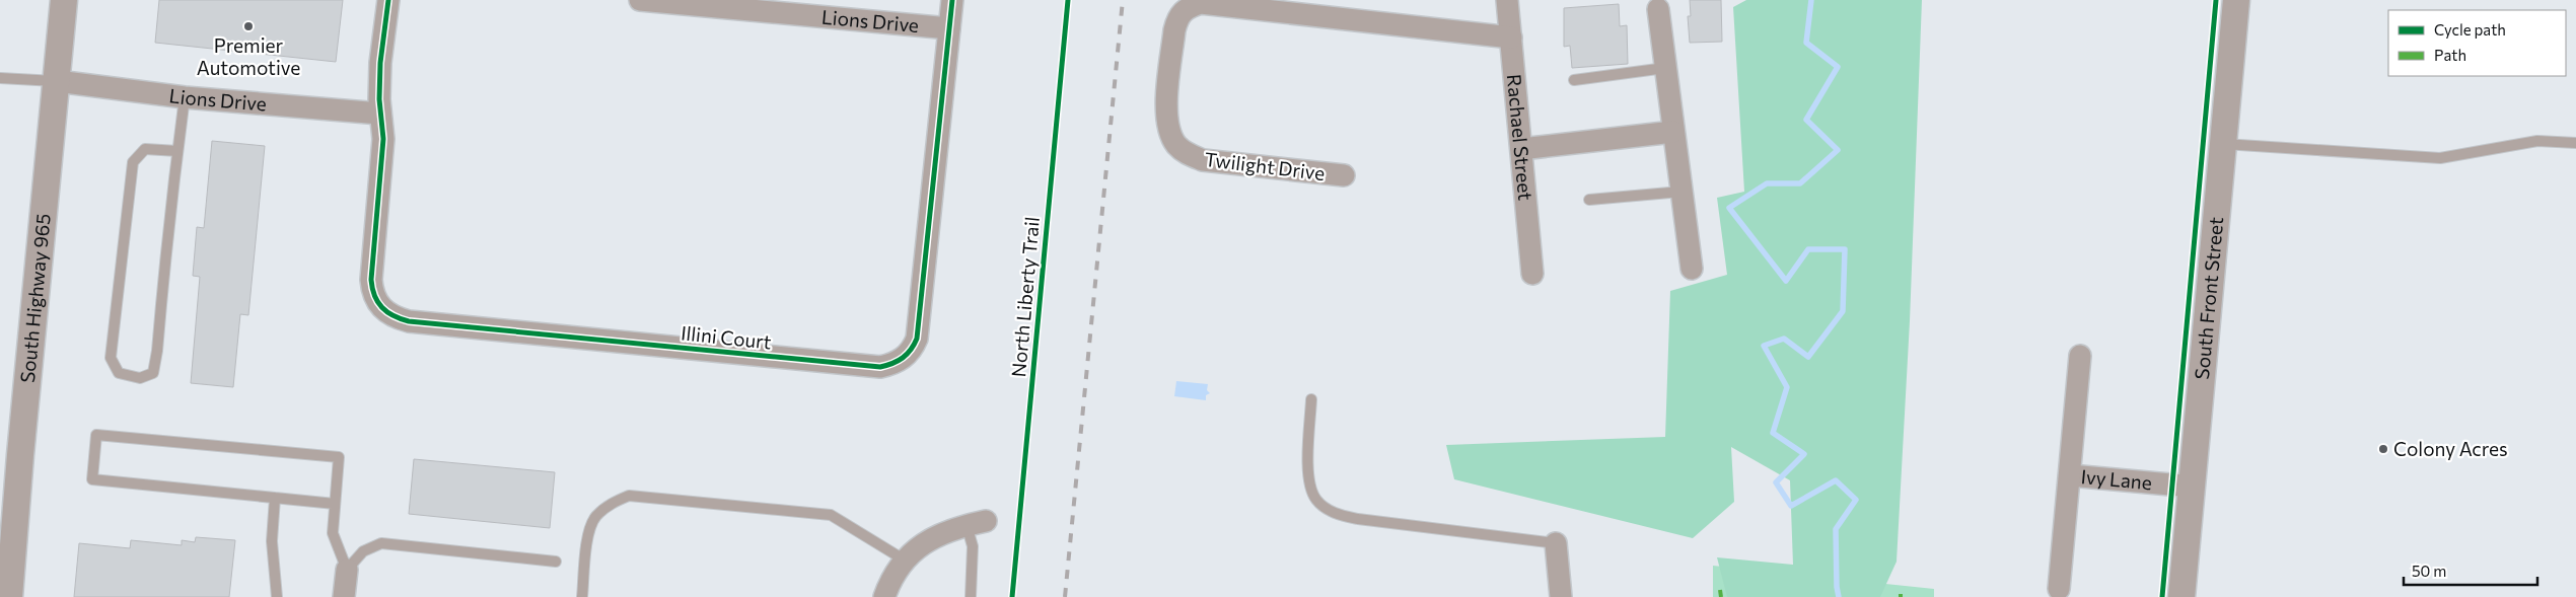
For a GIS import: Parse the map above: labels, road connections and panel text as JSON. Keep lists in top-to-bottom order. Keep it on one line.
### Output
{"streets":{"street":["Lions Drive","Rachael Street","Twilight Drive","South Highway 965","South Front Street","Illini Court","Ivy Lane"],"cycle path":["North Liberty Trail"]},"crossings":[["Lions Drive","South Highway 965"],["Lions Drive","Illini Court"],["Rachael Street","Twilight Drive"],["South Front Street","Ivy Lane"]],"places":["Premier Automotive","Colony Acres"],"legend":["Cycle path","Path"],"scale_bar":"50 m"}
